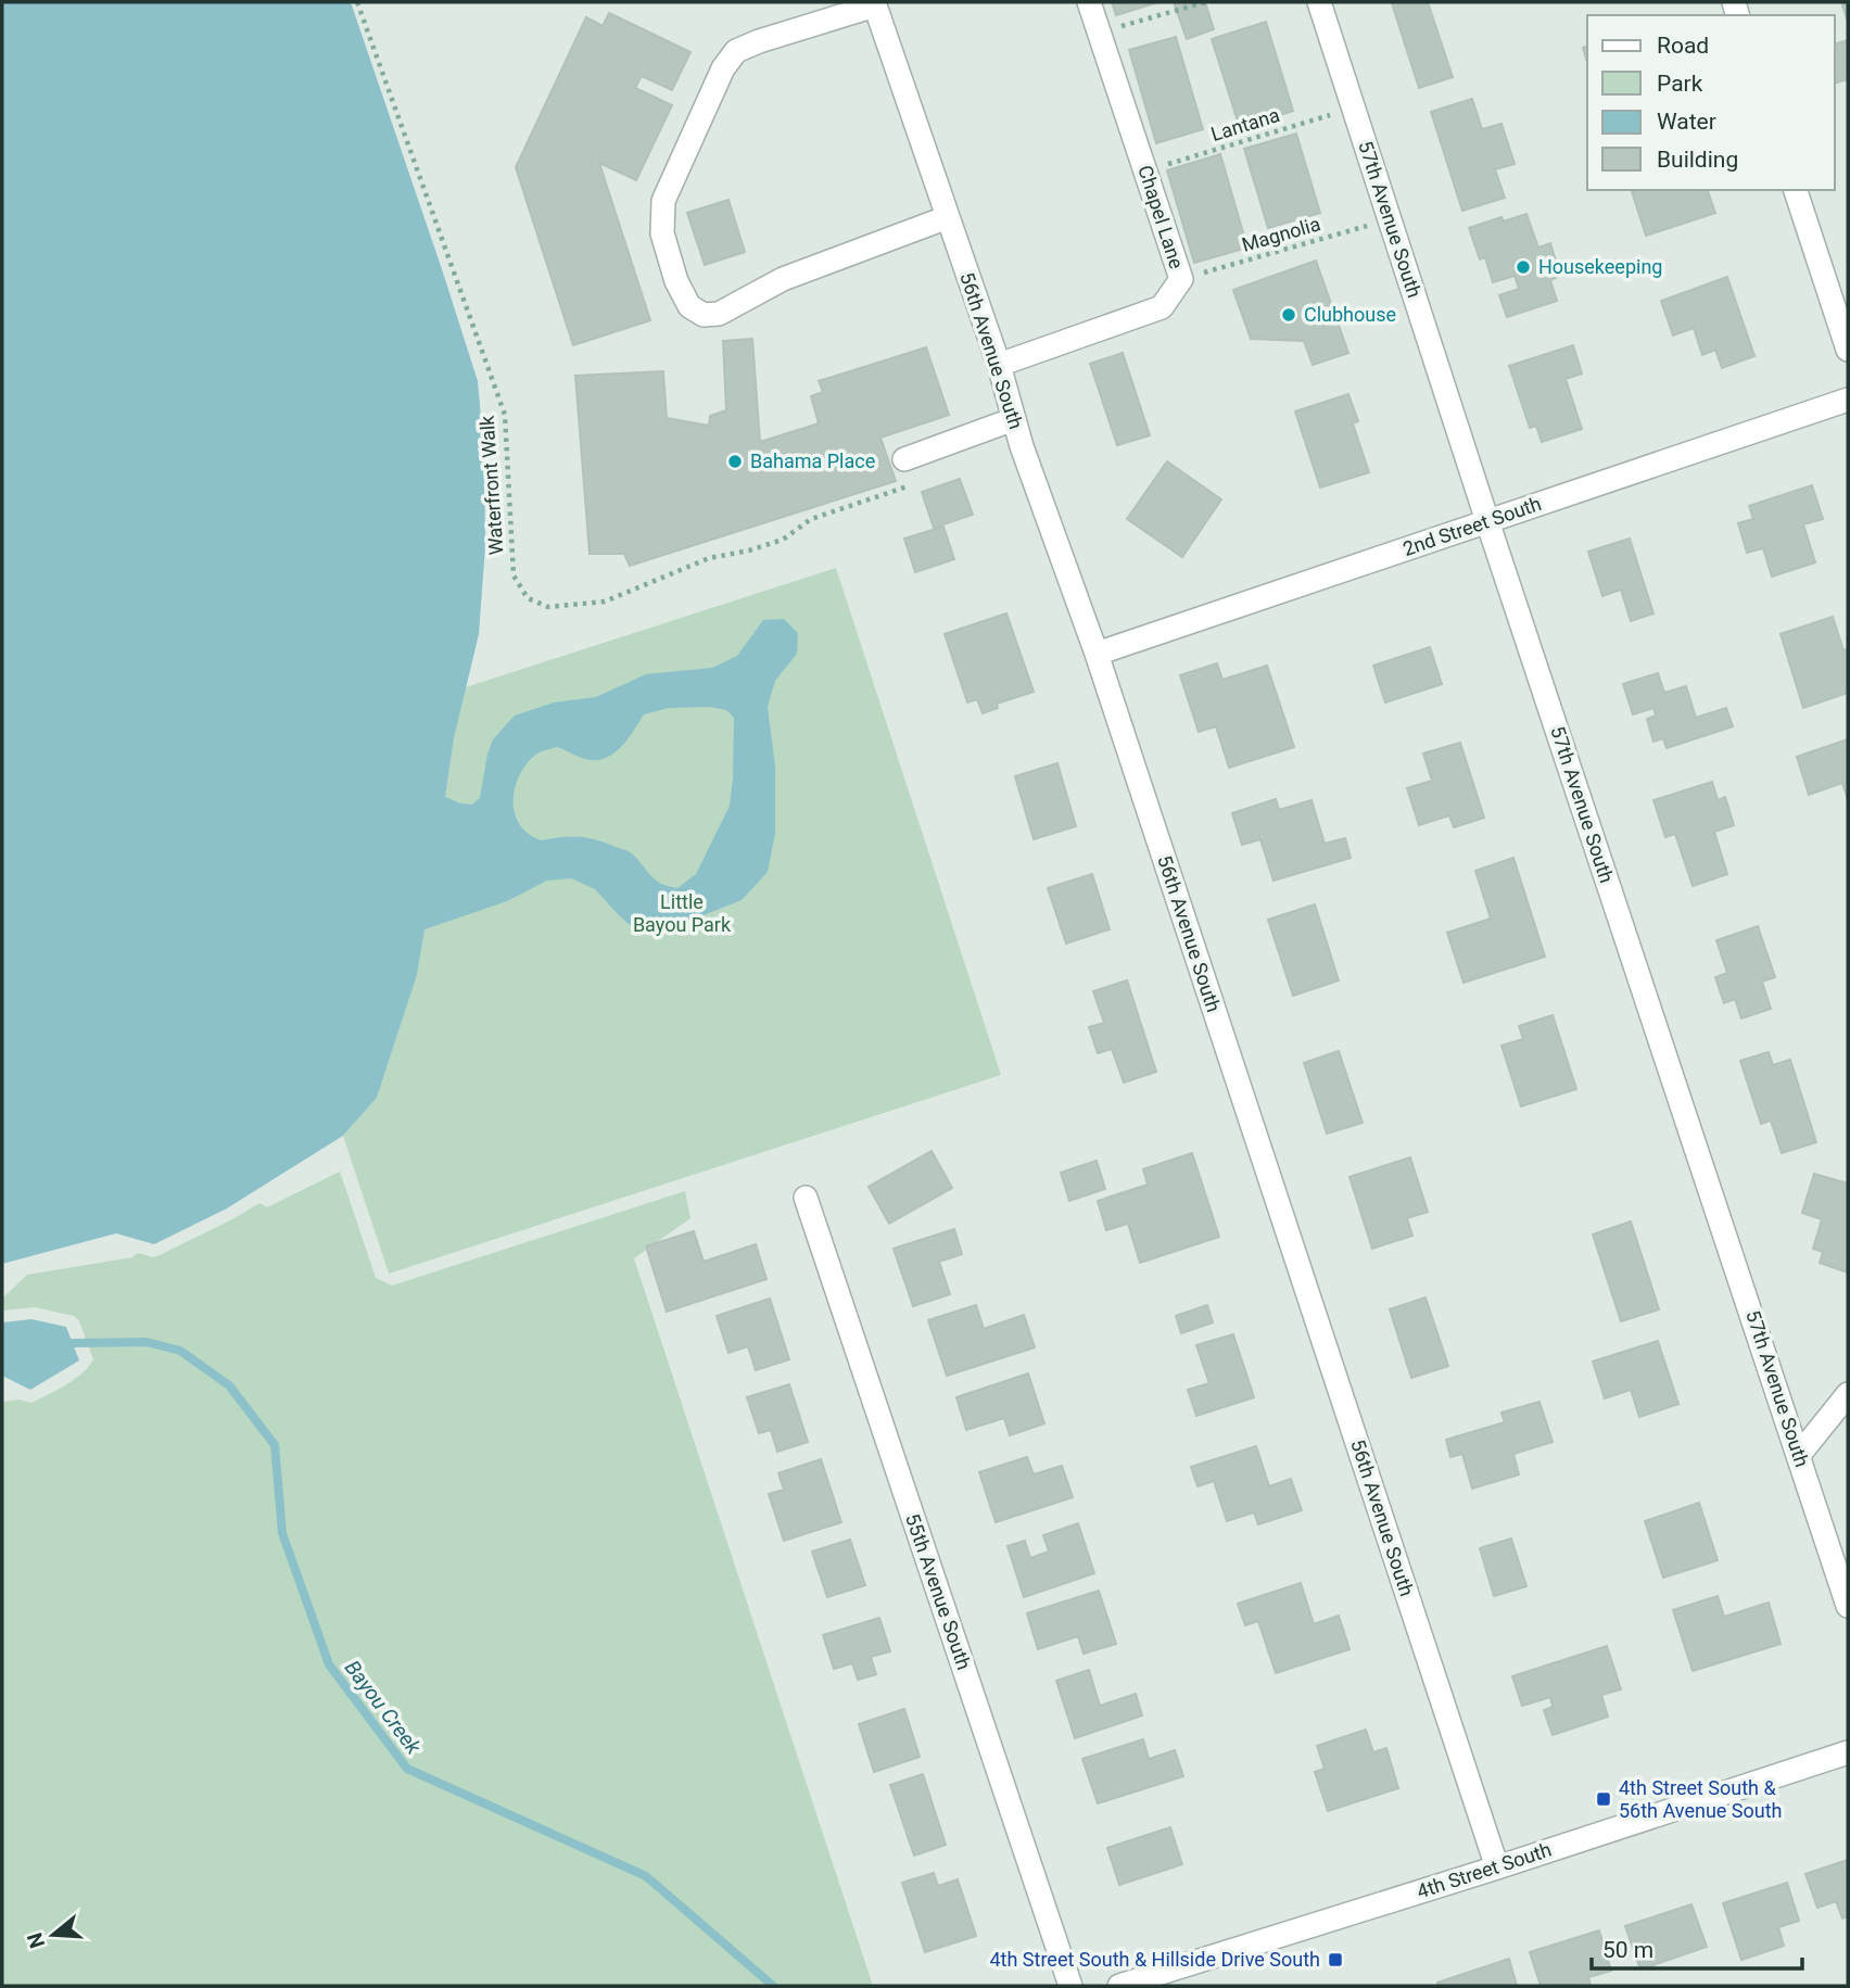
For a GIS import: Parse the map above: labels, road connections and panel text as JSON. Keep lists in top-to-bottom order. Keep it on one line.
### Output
{"streets":{"street":["Chapel Lane","57th Avenue South","56th Avenue South","2nd Street South","55th Avenue South","4th Street South"],"path":["Lantana","Magnolia","Waterfront Walk"]},"crossings":[["Lantana","Chapel Lane"],["Lantana","57th Avenue South"],["Chapel Lane","Magnolia"],["Chapel Lane","56th Avenue South"],["57th Avenue South","Magnolia"],["57th Avenue South","2nd Street South"],["56th Avenue South","2nd Street South"],["56th Avenue South","4th Street South"]],"water":["Bayou Creek"],"parks":["Little Bayou Park"],"places":{"other":["Housekeeping","Clubhouse","Bahama Place"],"transit":["4th Street South & 56th Avenue South","4th Street South & Hillside Drive South"]},"legend":["Road","Park","Water","Building"],"scale_bar":"50 m","north":"left"}
